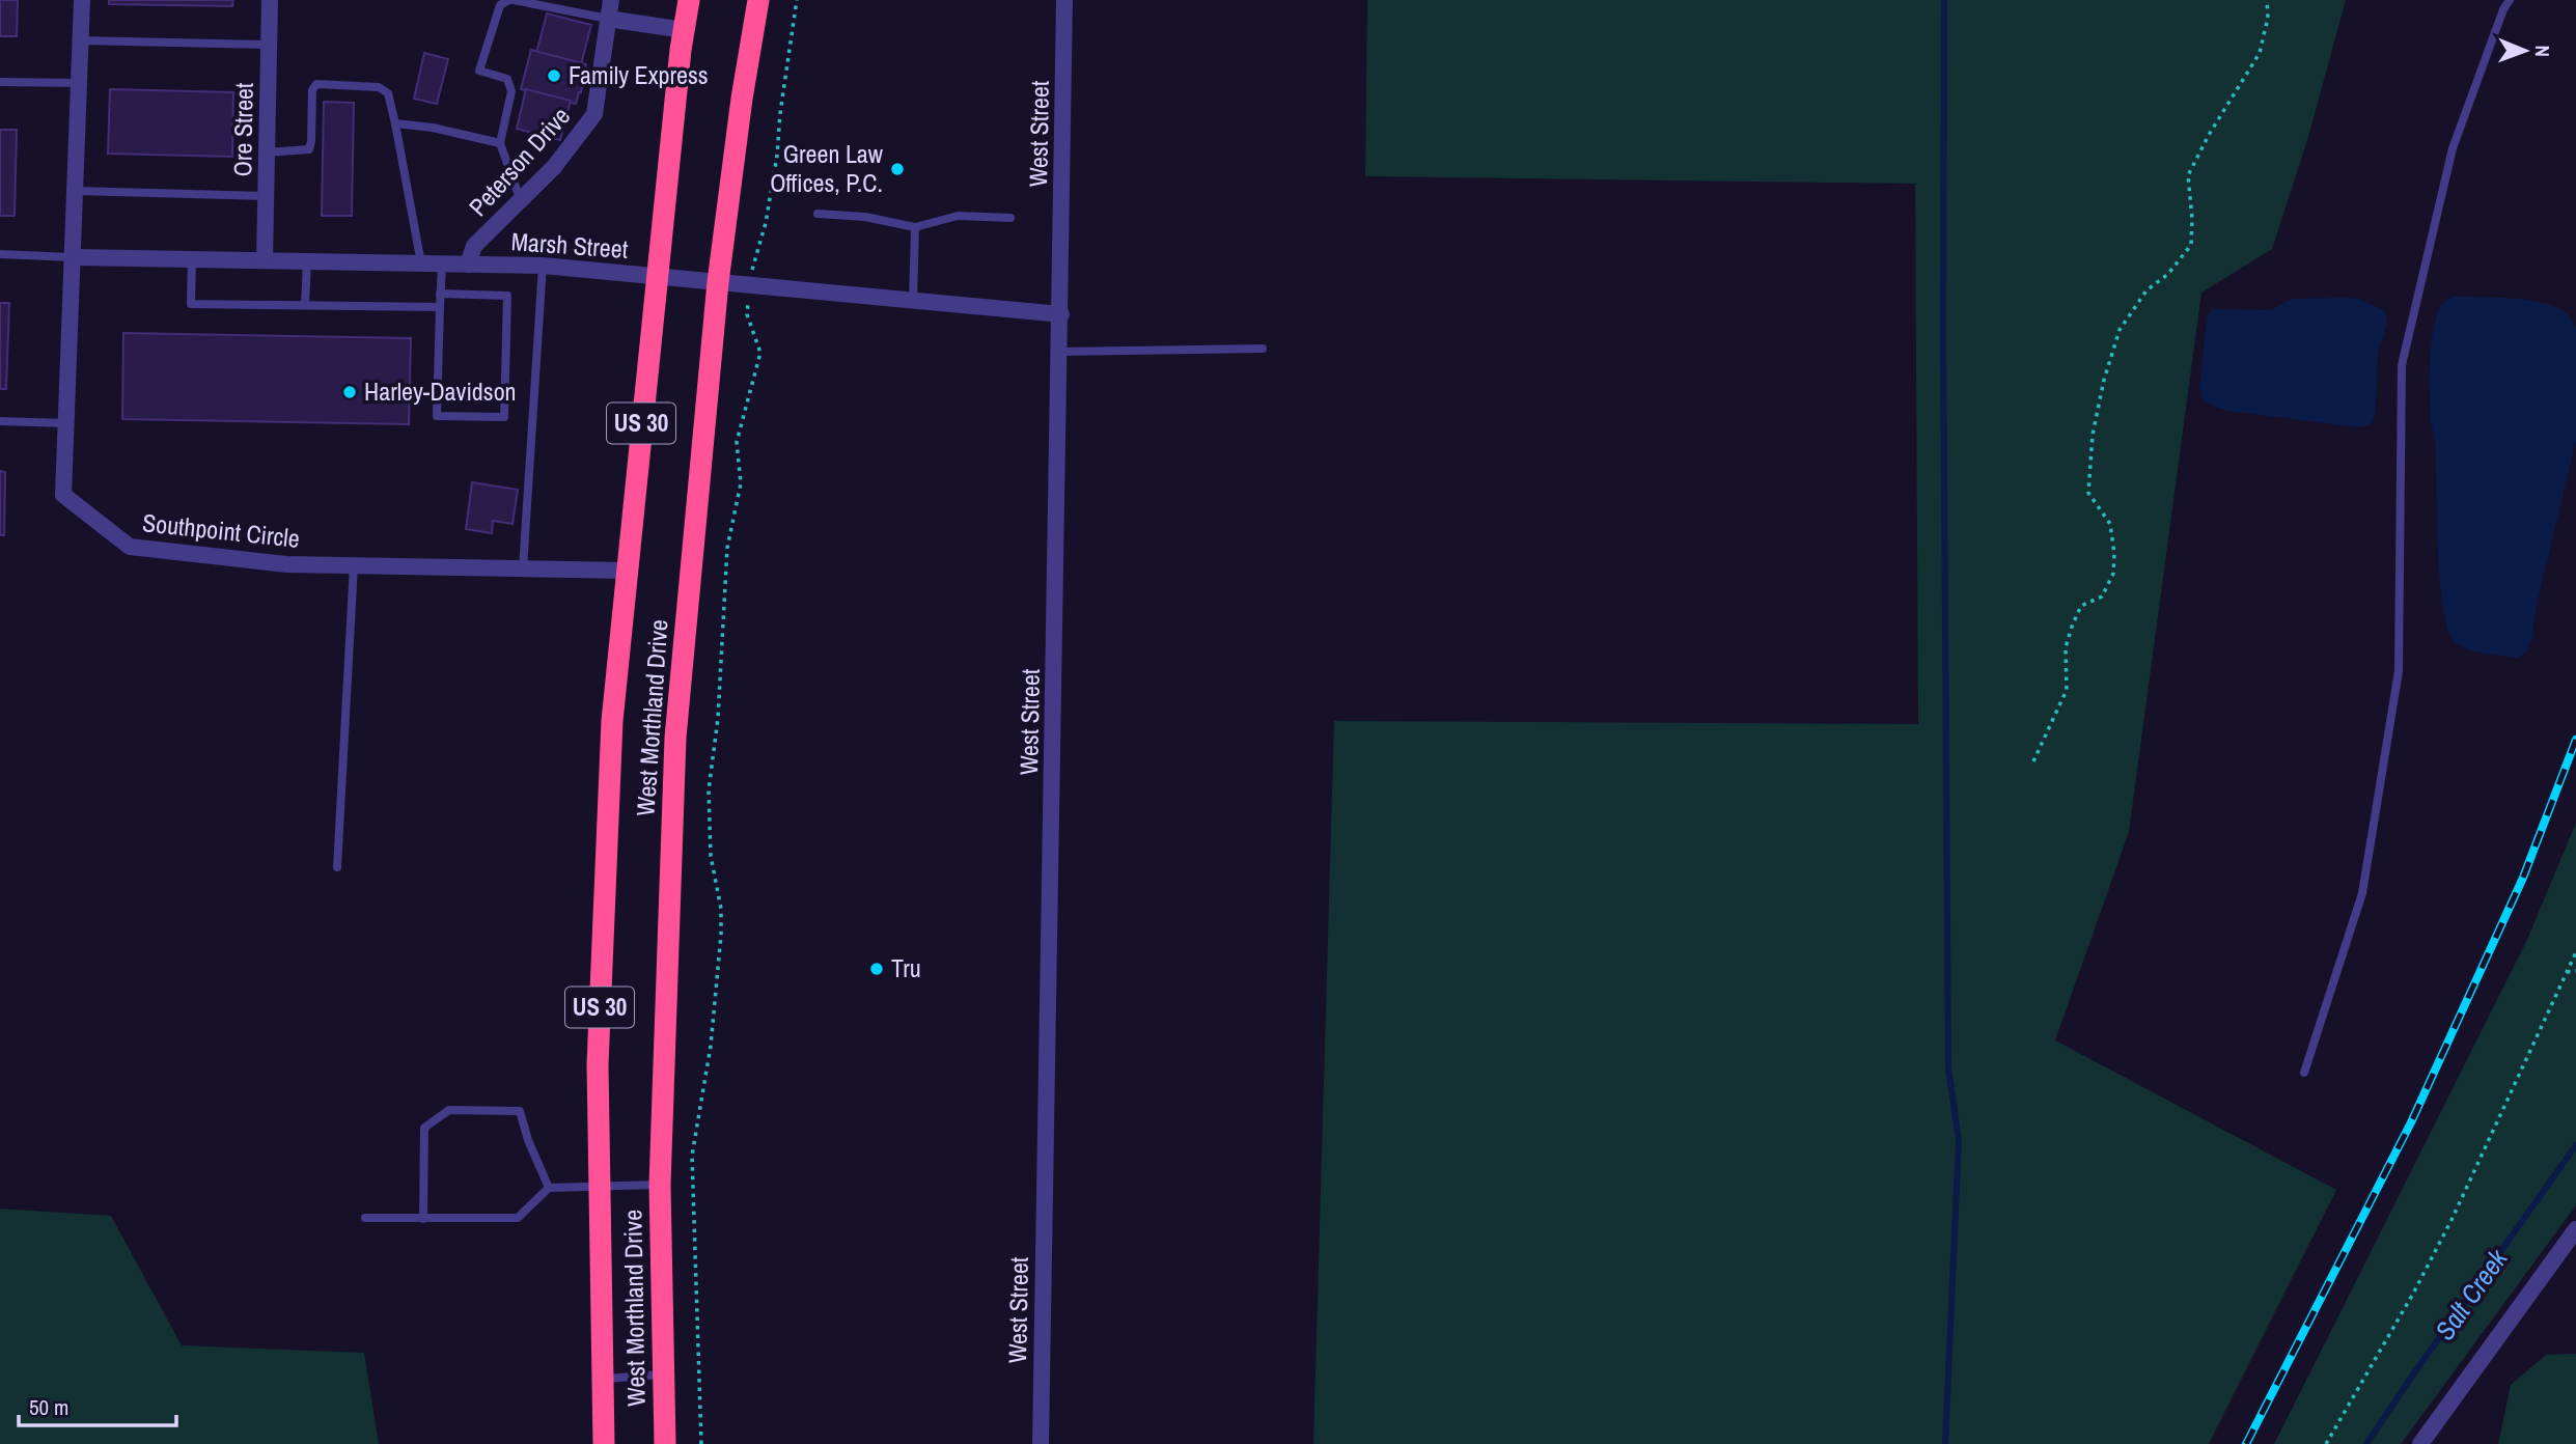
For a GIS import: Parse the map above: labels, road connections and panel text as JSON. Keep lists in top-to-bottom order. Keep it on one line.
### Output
{"streets":{"highway":["US 30","West Morthland Drive"],"street":["Ore Street","West Street","Peterson Drive","Marsh Street","Southpoint Circle"]},"crossings":[["Ore Street","Marsh Street"],["West Street","Marsh Street"],["Peterson Drive","Marsh Street"],["Marsh Street","Southpoint Circle"],["Marsh Street","West Morthland Drive"],["Southpoint Circle","West Morthland Drive"]],"water":["Salt Creek"],"places":["Family Express","Green Law Offices, P.C.","Harley-Davidson","Tru"],"scale_bar":"50 m","north":"right"}
